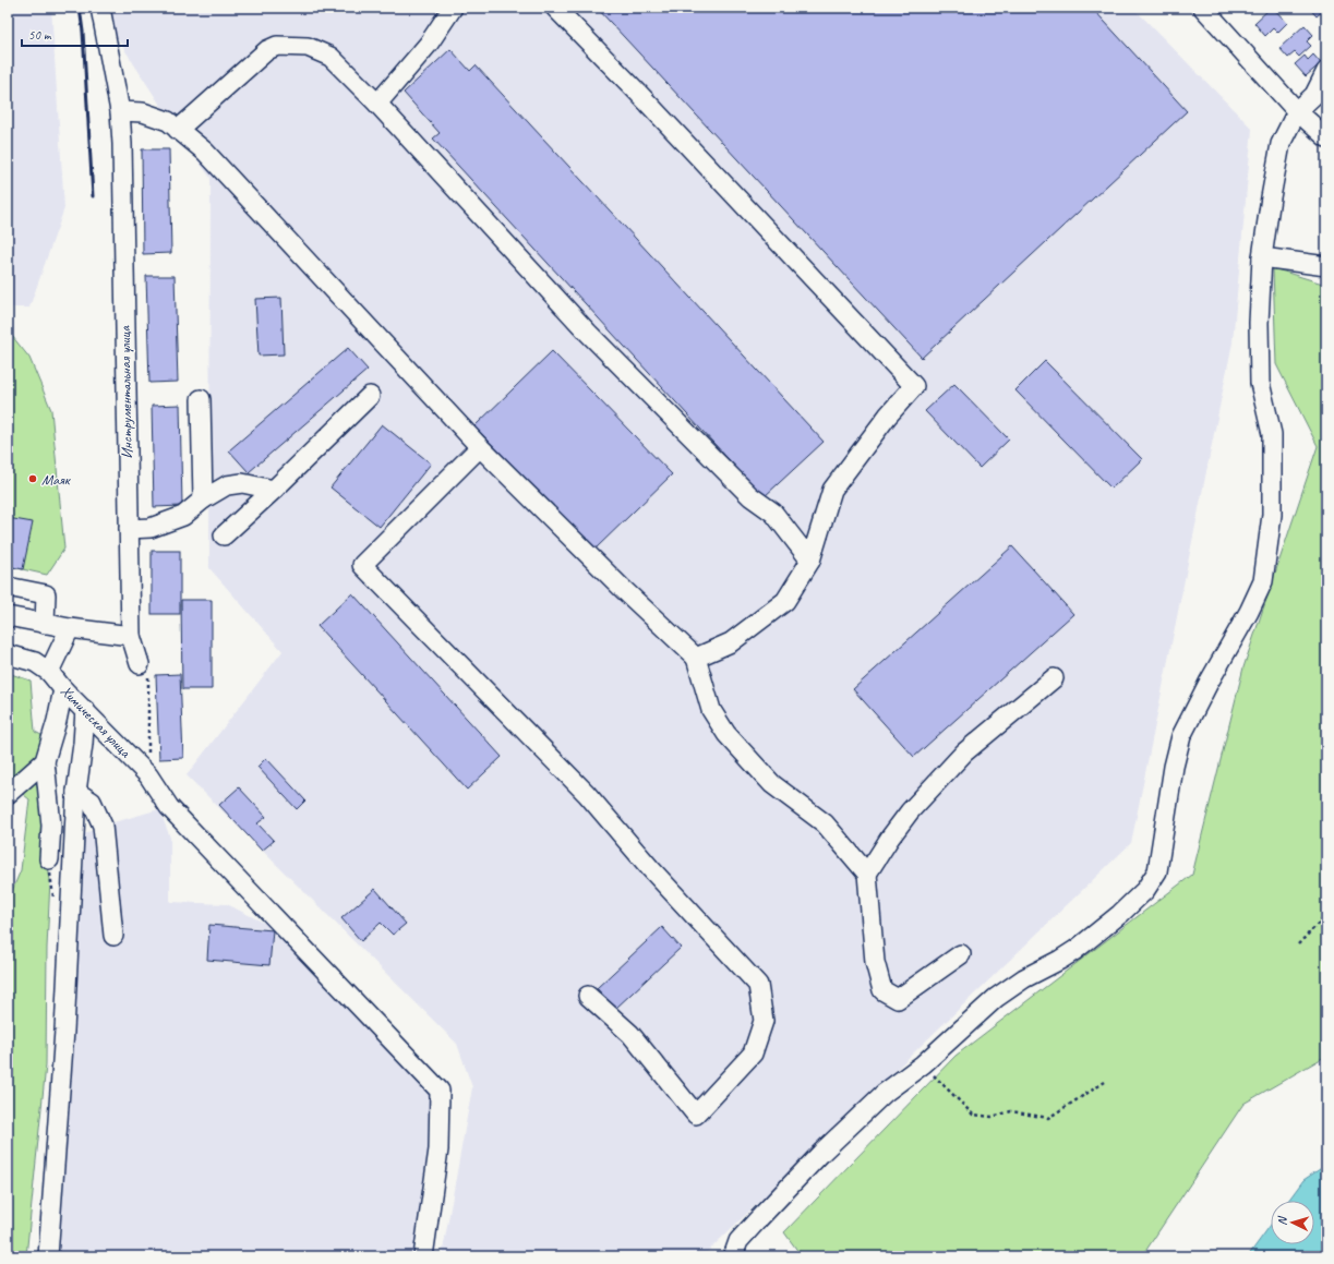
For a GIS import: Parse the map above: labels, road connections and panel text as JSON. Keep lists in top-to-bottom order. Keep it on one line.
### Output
{"streets":{"street":["Инструментальная улица","Химическая улица"]},"places":["Маяк"],"scale_bar":"50 m","north":"left"}
